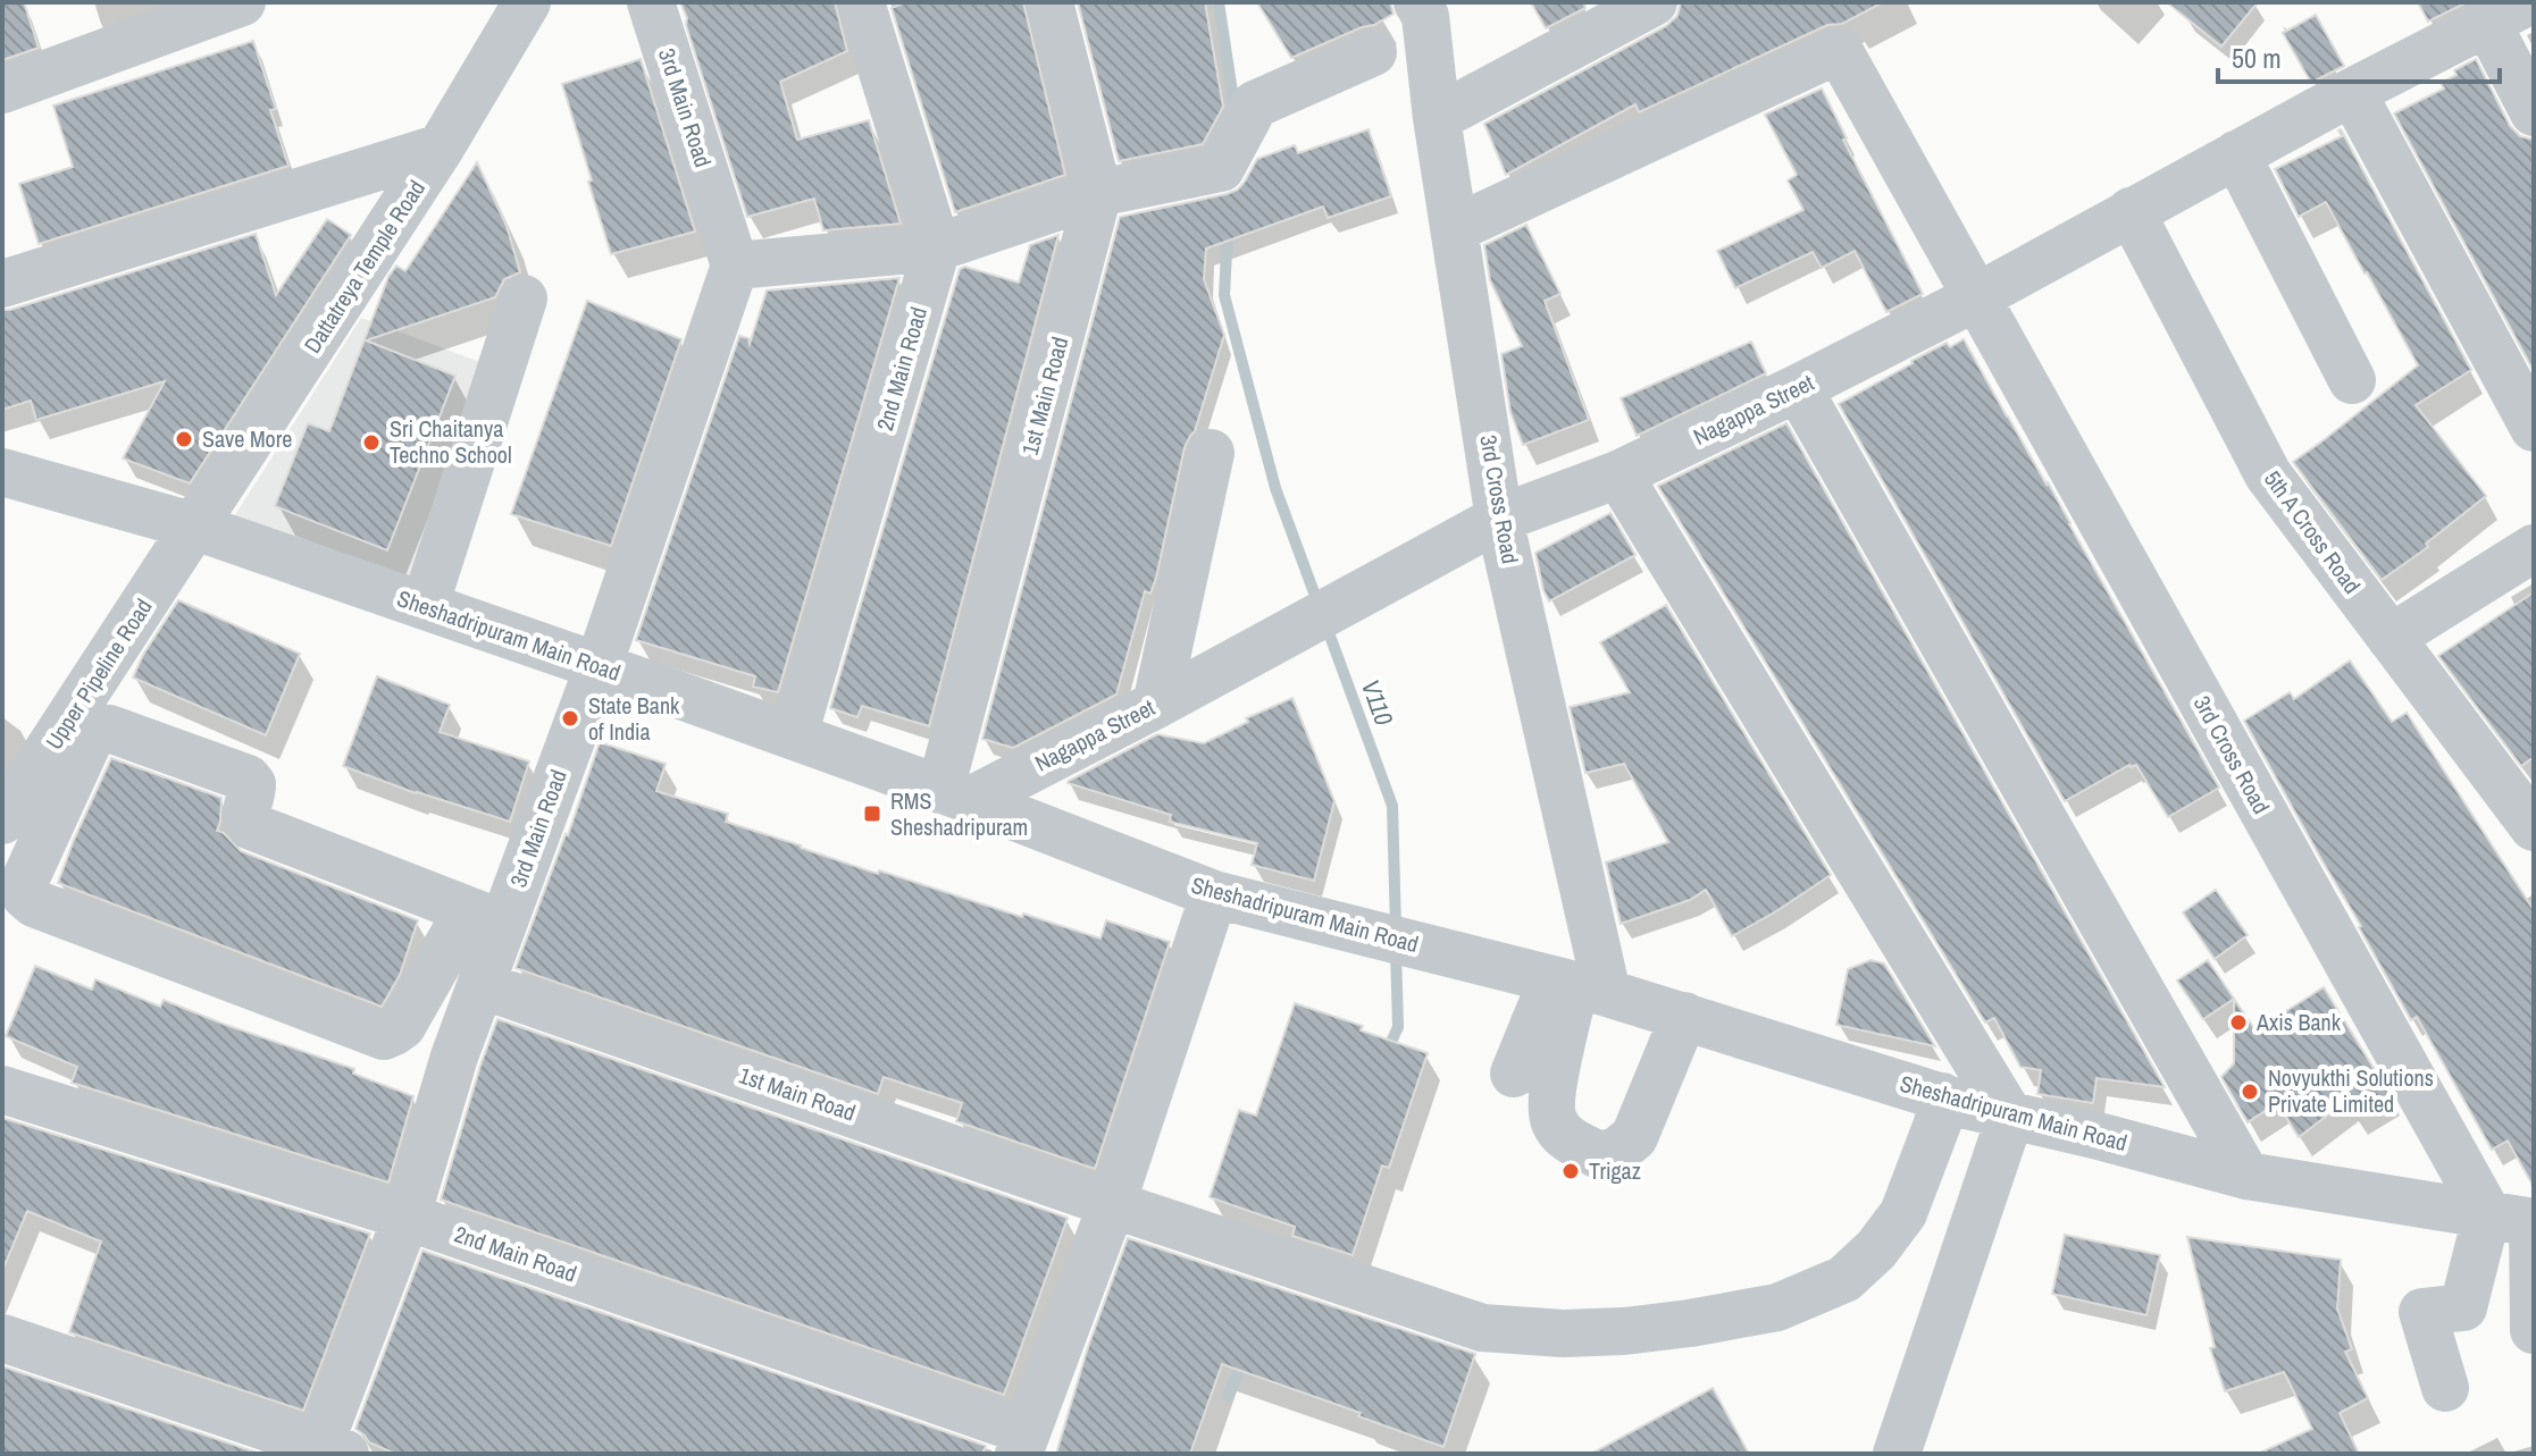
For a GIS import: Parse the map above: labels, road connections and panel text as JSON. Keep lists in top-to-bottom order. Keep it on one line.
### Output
{"streets":{"street":["3rd Main Road","Dattatreya Temple Road","2nd Main Road","1st Main Road","Nagappa Street","3rd Cross Road","5th A Cross Road","Sheshadripuram Main Road","Upper Pipeline Road"]},"crossings":[["3rd Main Road","2nd Main Road"],["3rd Main Road","1st Main Road"],["3rd Main Road","Sheshadripuram Main Road"],["Dattatreya Temple Road","Sheshadripuram Main Road"],["Dattatreya Temple Road","Upper Pipeline Road"],["2nd Main Road","Sheshadripuram Main Road"],["1st Main Road","Nagappa Street"],["1st Main Road","Sheshadripuram Main Road"],["Nagappa Street","3rd Cross Road"],["Nagappa Street","5th A Cross Road"],["Nagappa Street","Sheshadripuram Main Road"],["3rd Cross Road","Sheshadripuram Main Road"],["Sheshadripuram Main Road","Upper Pipeline Road"]],"water":["V110"],"places":{"other":["Save More","Sri Chaitanya Techno School","State Bank of India","Axis Bank","Novyukthi Solutions Private Limited","Trigaz"],"transit":["RMS Sheshadripuram"]},"scale_bar":"50 m"}
